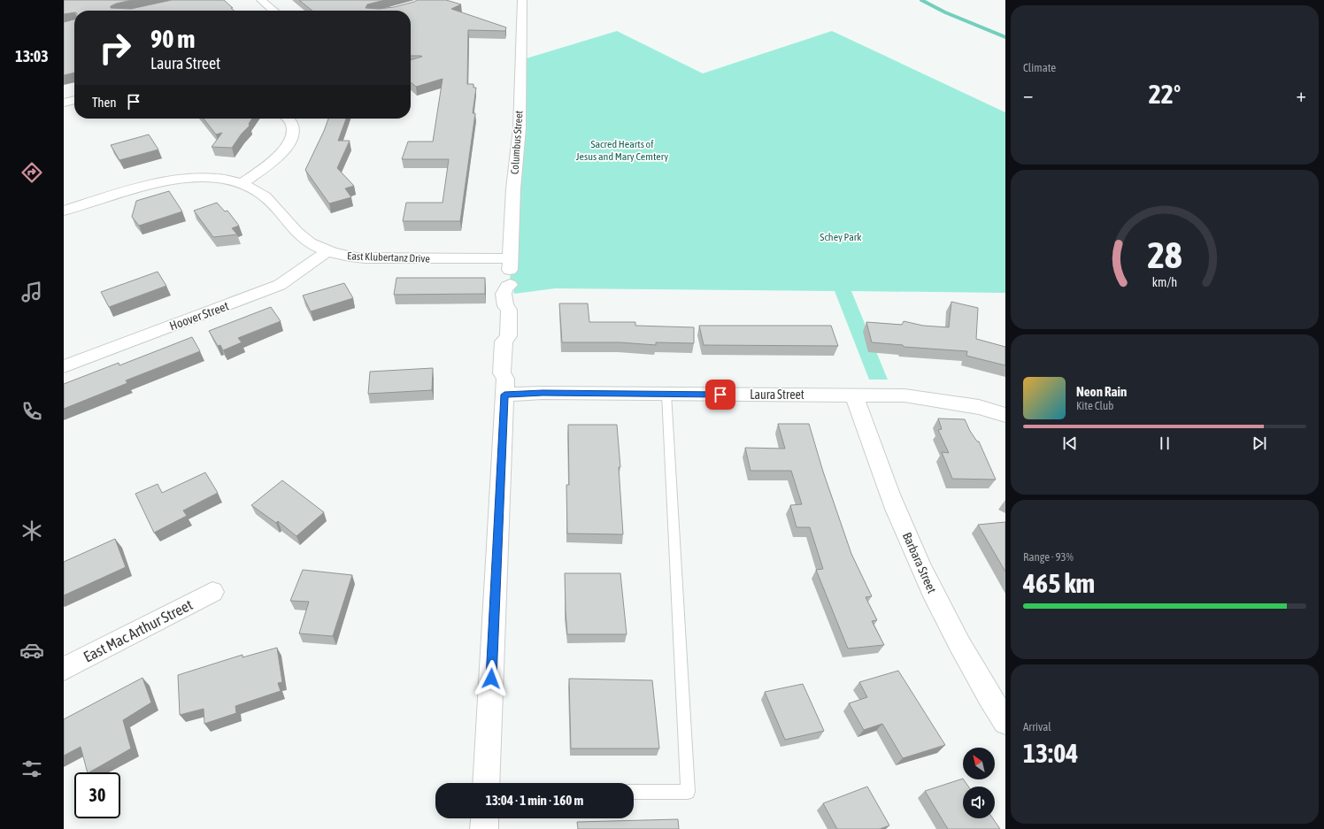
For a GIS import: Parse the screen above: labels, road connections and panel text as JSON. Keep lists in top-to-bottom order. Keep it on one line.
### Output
{"streets":{"street":["Columbus Street","East Klubertanz Drive","Hoover Street","Laura Street","Barbara Street","East Mac Arthur Street"]},"crossings":[["Columbus Street","East Klubertanz Drive"],["Columbus Street","Laura Street"],["East Klubertanz Drive","Hoover Street"],["Laura Street","Barbara Street"]],"parks":["Sacred Hearts of Jesus and Mary Cemtery","Schey Park"],"north":"top left","page":{"tabs":"13:03","tile":["Climate",["Range · 93%","465 km"],["Arrival","13:04"]],"turn":["90 m","Laura Street"],"heat":["−","22°","+"],"then":"Then","song":["Neon Rain","Kite Club"],"limit":"30","trip":"13:04 · 1 min · 160 m","gauge":["28","km/h"]}}
